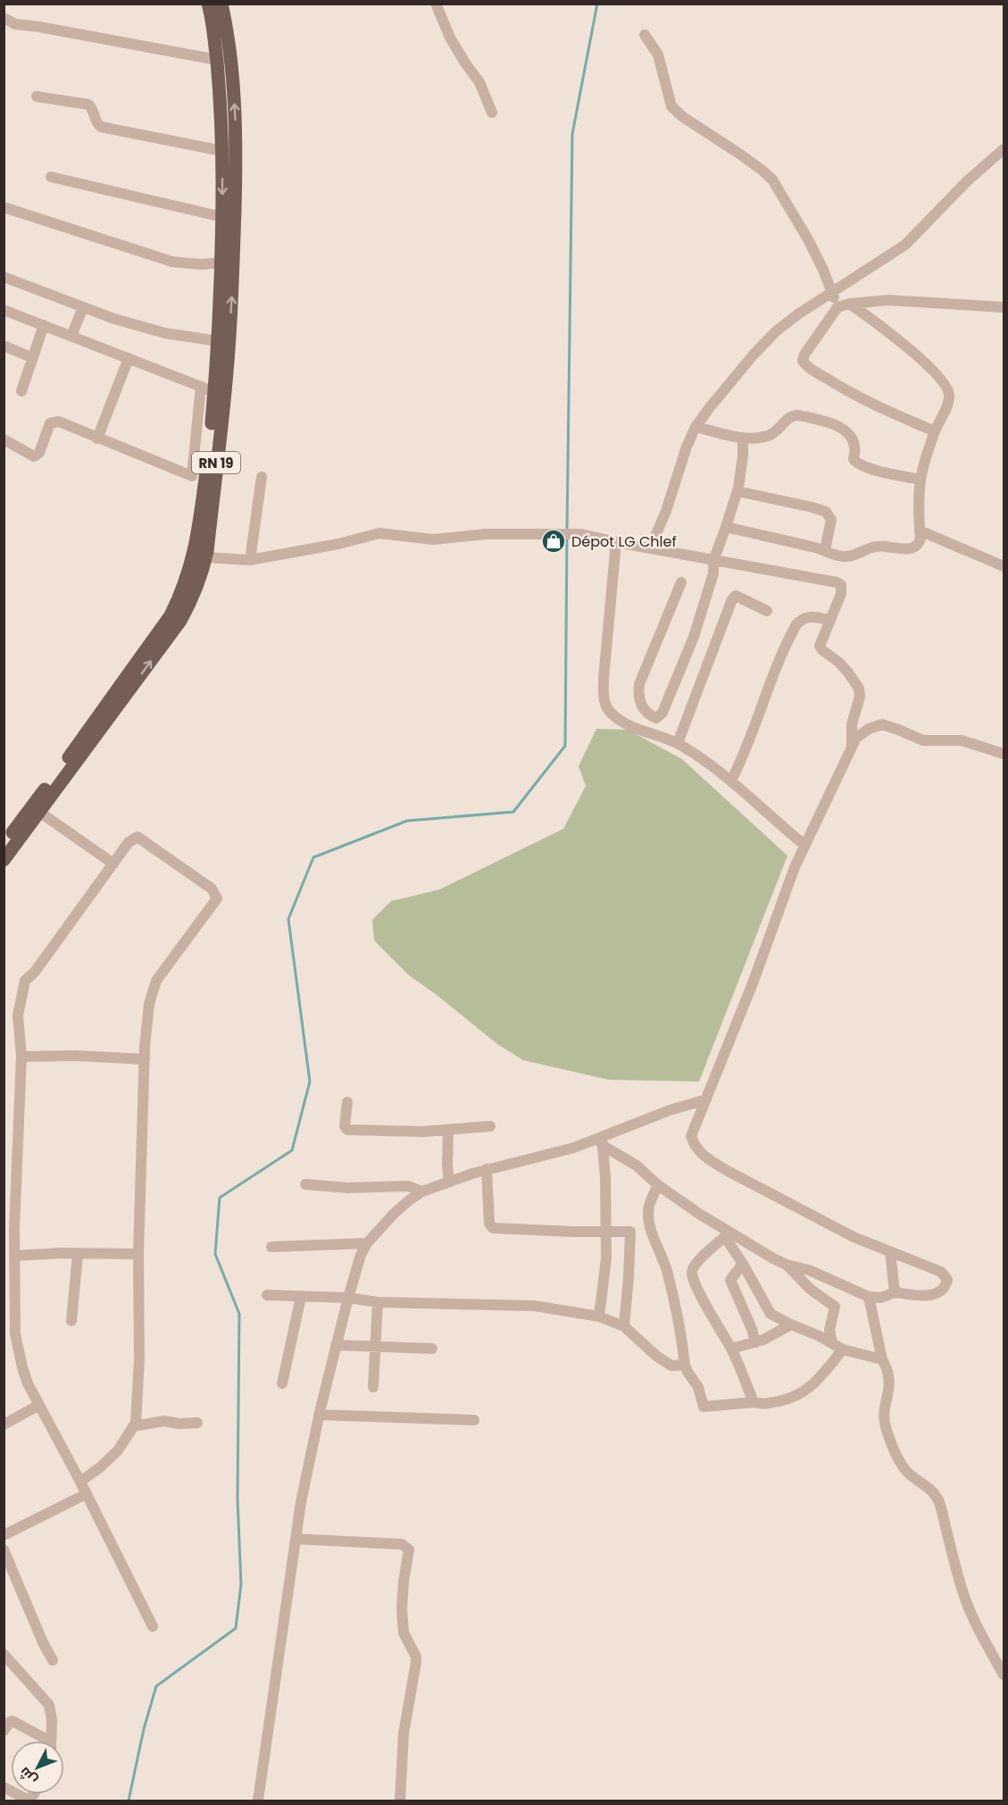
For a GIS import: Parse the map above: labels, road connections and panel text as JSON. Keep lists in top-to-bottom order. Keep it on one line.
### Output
{"streets":{"main road":["RN 19"]},"places":{"shop":["Dépot LG Chlef"]},"north":"bottom left"}
